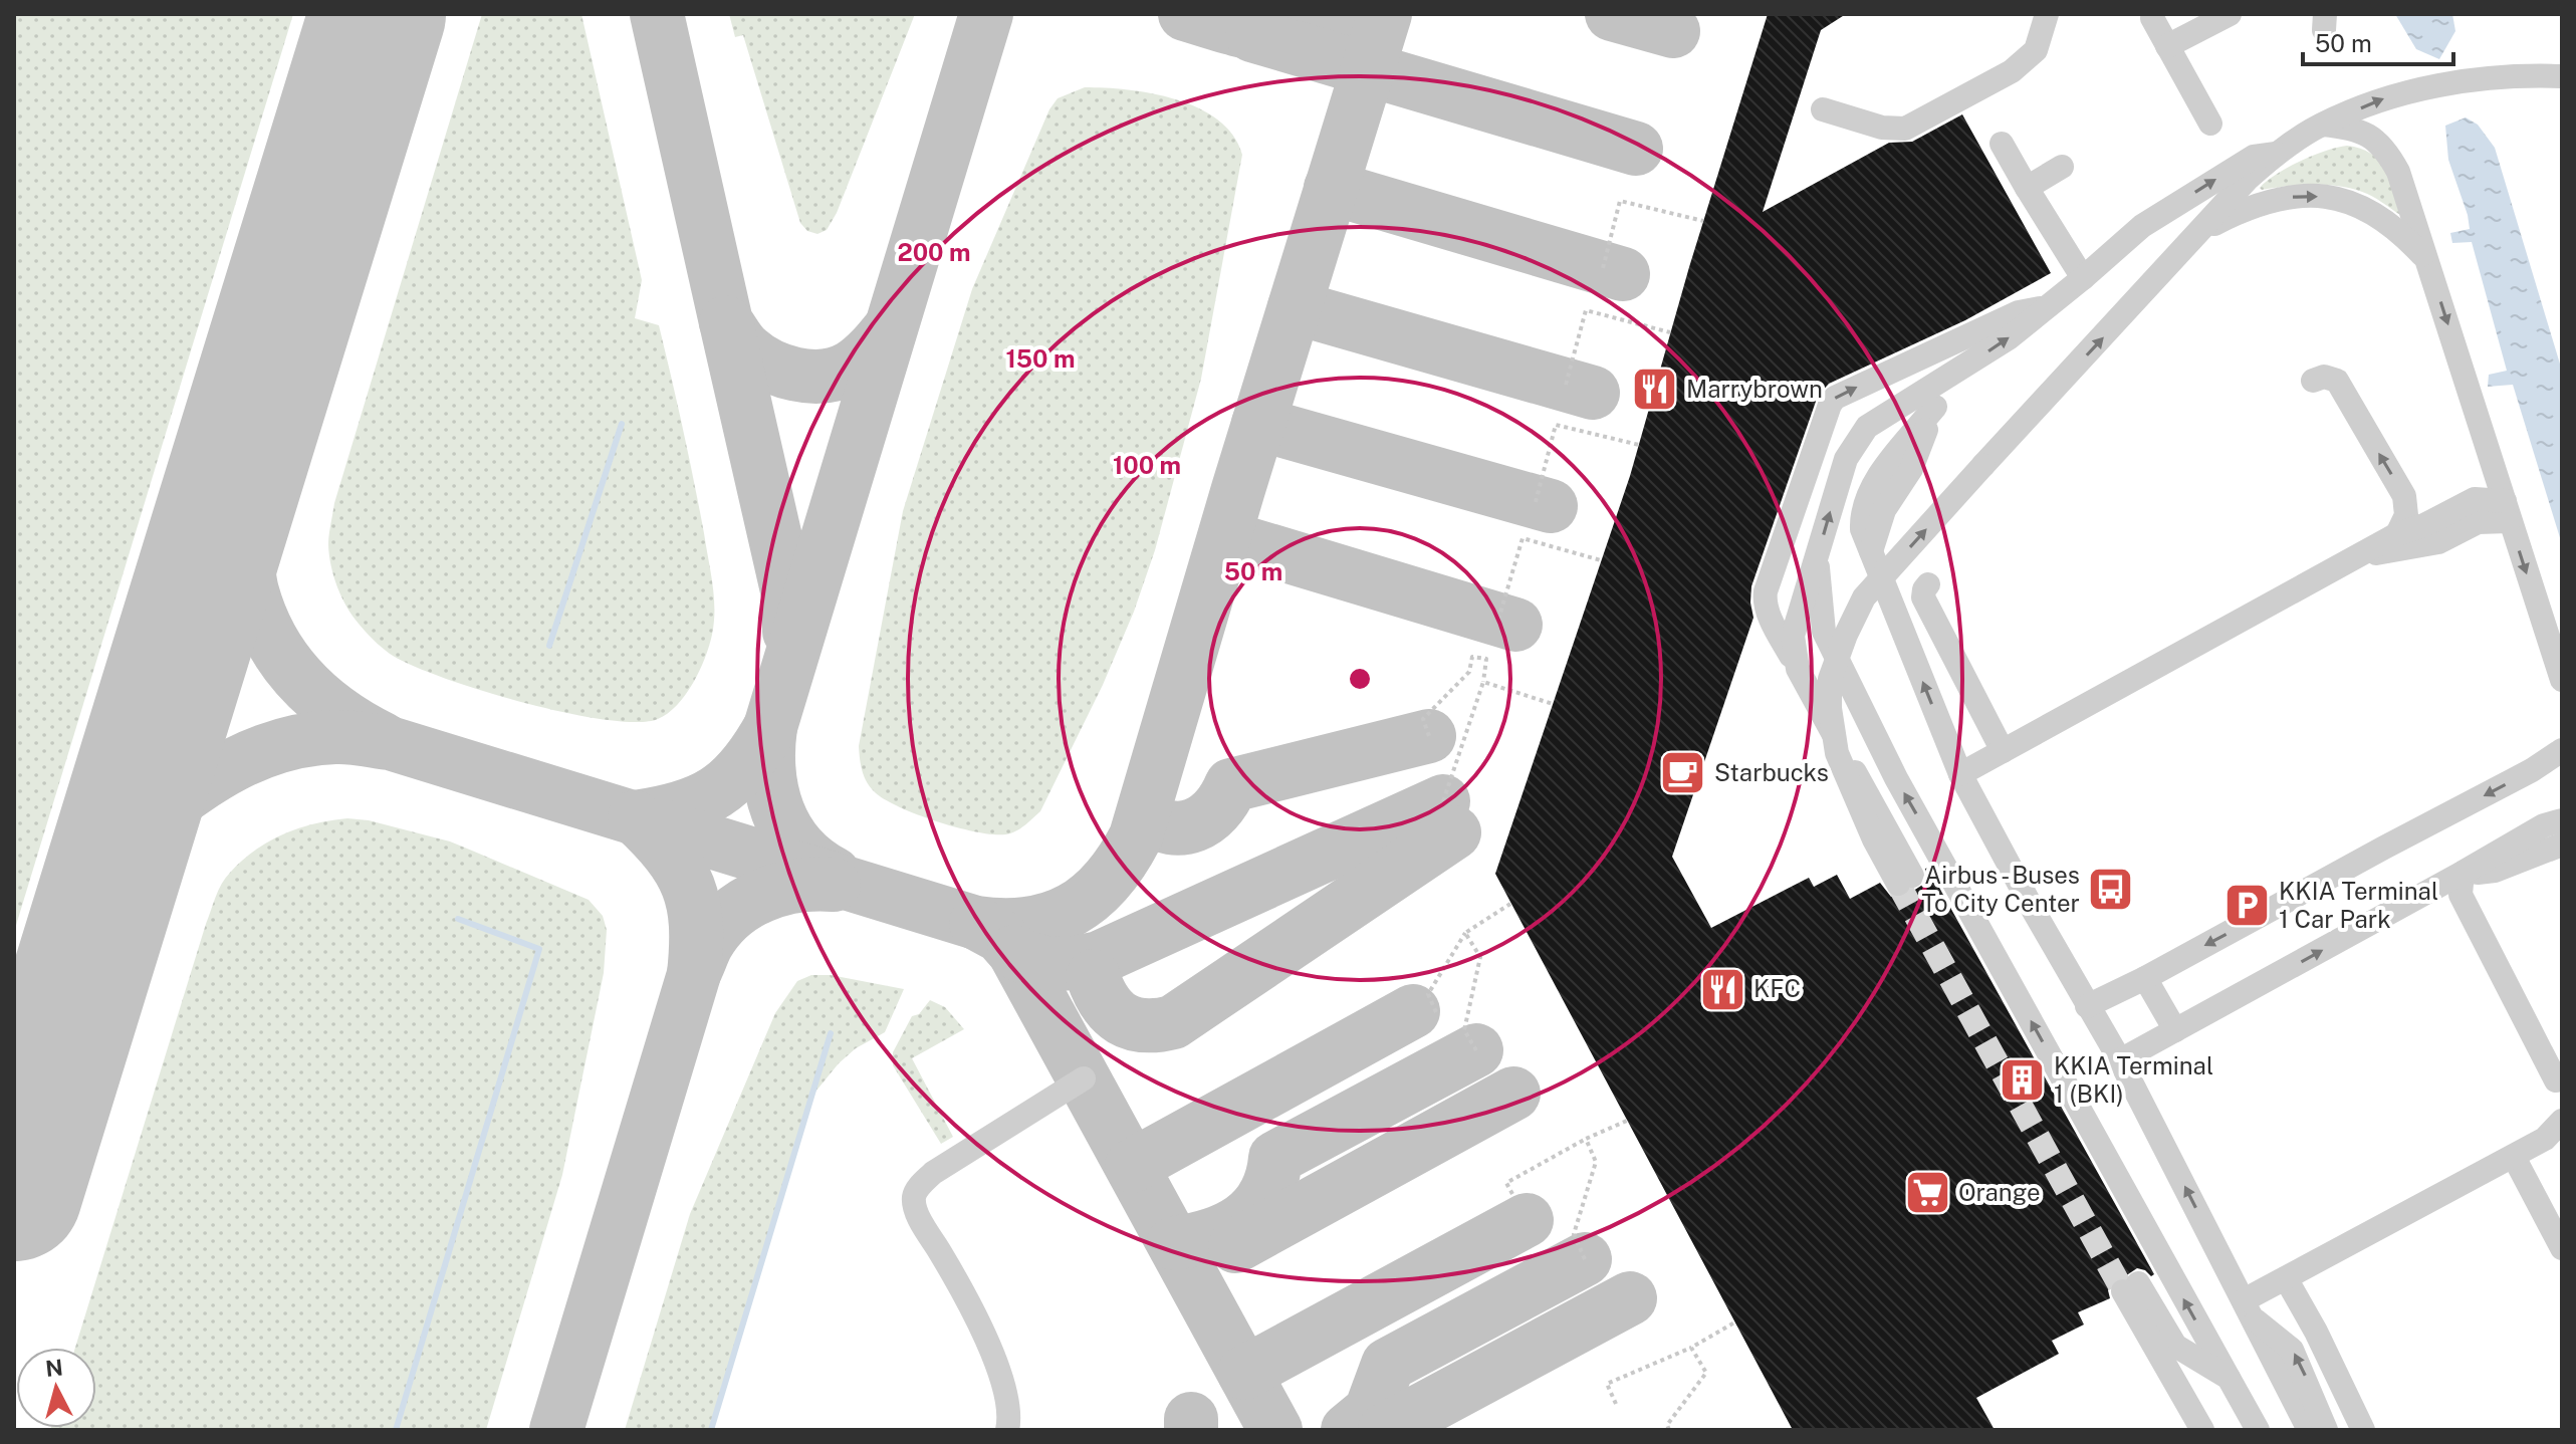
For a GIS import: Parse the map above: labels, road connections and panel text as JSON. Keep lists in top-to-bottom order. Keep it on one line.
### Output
{"places":{"restaurant":["Marrybrown","KFC"],"cafe":["Starbucks"],"bus stop":["Airbus - Buses To City Center"],"parking":["KKIA Terminal 1 Car Park"],"building":["KKIA Terminal 1 (BKI)"],"supermarket":["Orange"]},"scale_bar":"50 m","north":"top","rings":["200 m","150 m","100 m","50 m"]}
